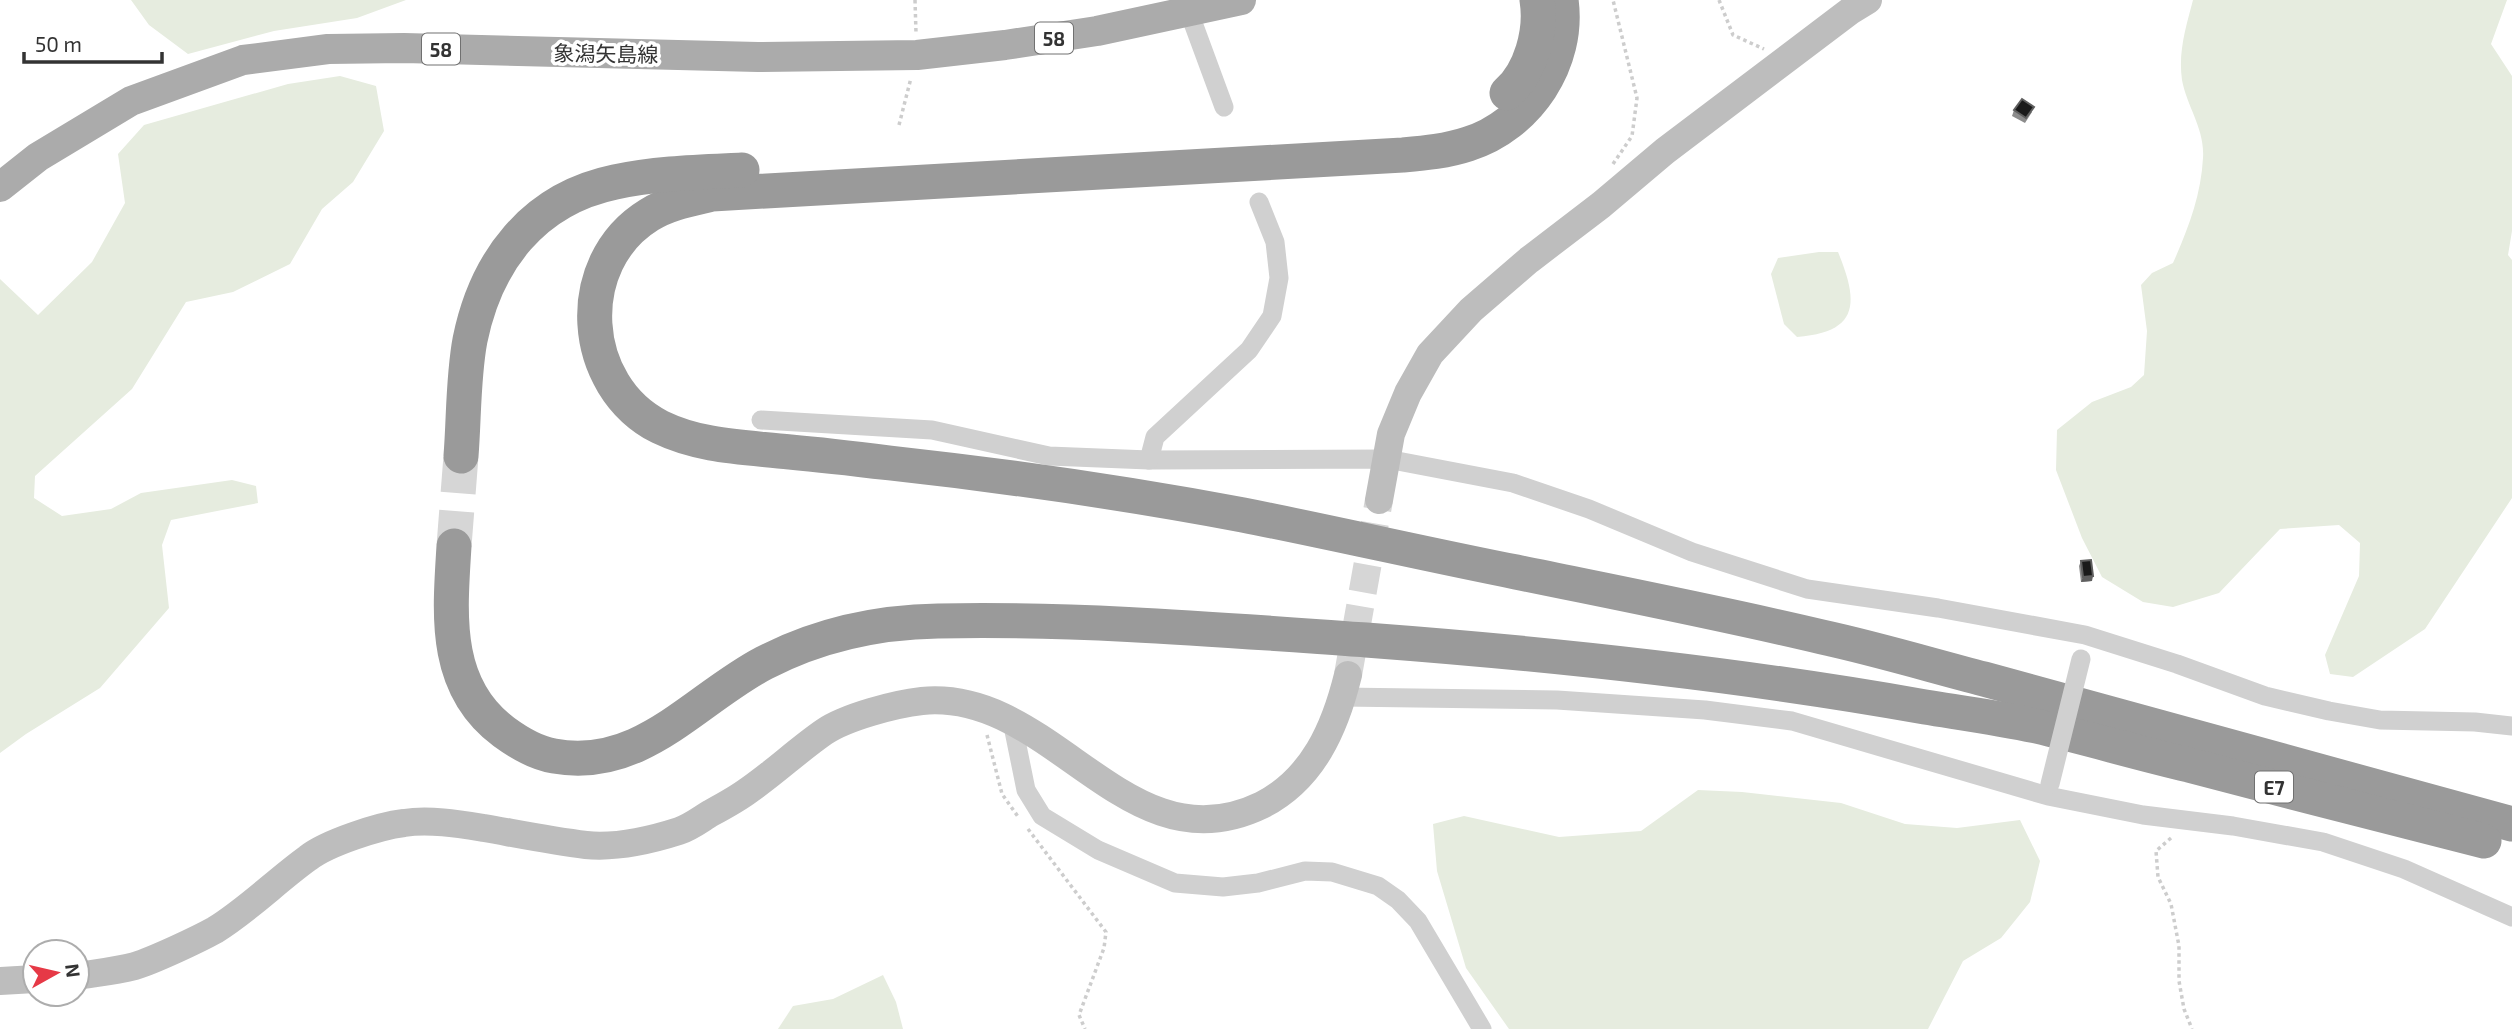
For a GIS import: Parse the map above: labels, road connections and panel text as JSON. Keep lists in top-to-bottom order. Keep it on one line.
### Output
{"streets":{"highway":["E7"],"main road":["58","象潟矢島線"]},"scale_bar":"50 m","north":"right"}
